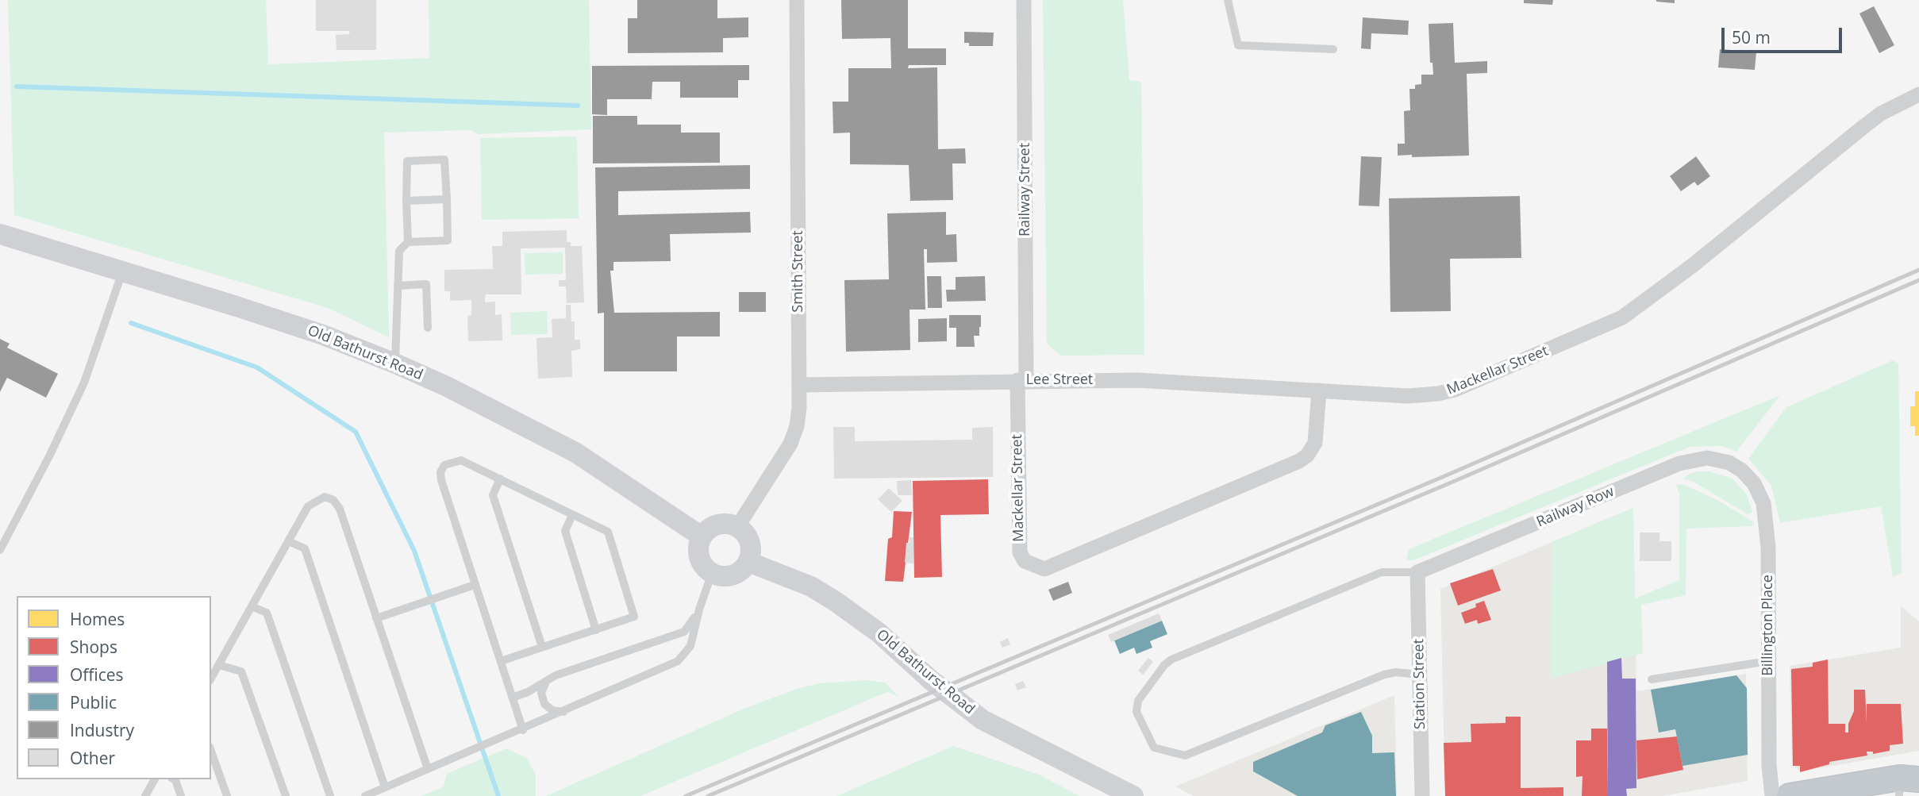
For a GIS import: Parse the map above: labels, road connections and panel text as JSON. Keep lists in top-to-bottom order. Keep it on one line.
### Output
{"streets":{"main road":["Old Bathurst Road"],"street":["Railway Street","Smith Street","Mackellar Street","Lee Street","Railway Row","Billington Place","Station Street"]},"crossings":[["Railway Street","Mackellar Street"],["Railway Street","Lee Street"],["Smith Street","Old Bathurst Road"],["Smith Street","Lee Street"],["Mackellar Street","Lee Street"],["Railway Row","Billington Place"],["Railway Row","Station Street"]],"legend":["Homes","Shops","Offices","Public","Industry","Other"],"scale_bar":"50 m"}
